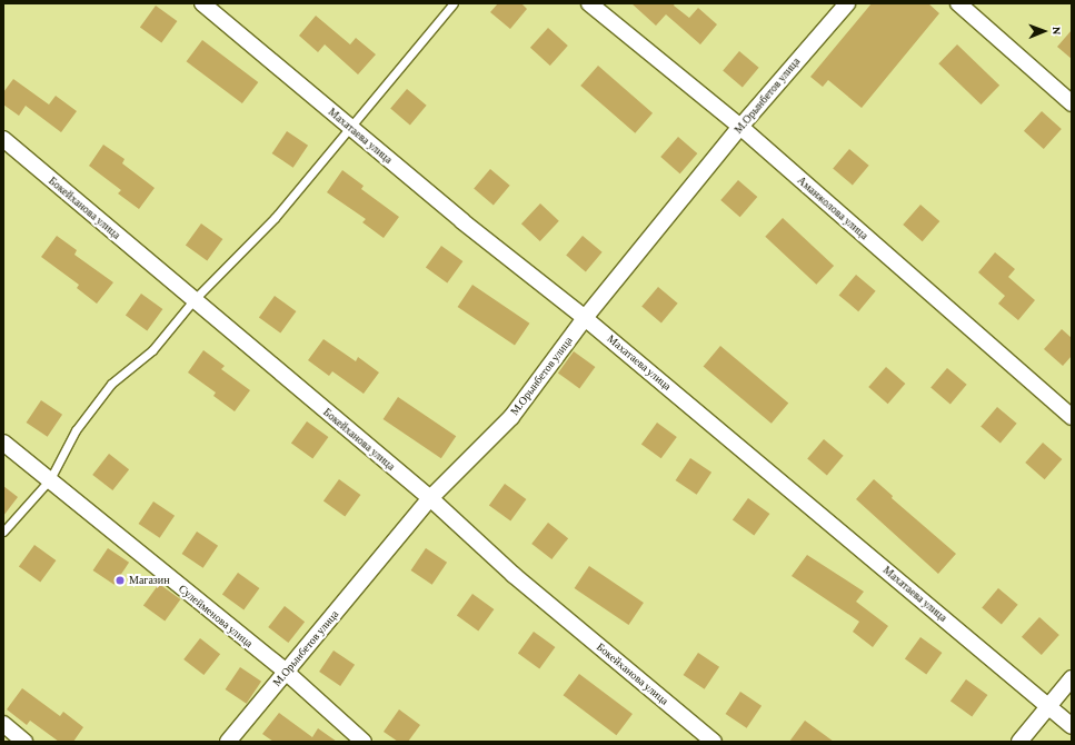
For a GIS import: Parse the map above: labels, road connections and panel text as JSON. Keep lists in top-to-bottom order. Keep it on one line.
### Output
{"streets":{"street":["М.Орынбетов улица","Махатаева улица","Бокейханова улица","Аманжолова улица","Сулейменова улица"]},"crossings":[["М.Орынбетов улица","Махатаева улица"],["М.Орынбетов улица","Бокейханова улица"],["М.Орынбетов улица","Аманжолова улица"],["М.Орынбетов улица","Сулейменова улица"]],"places":["Магазин"],"north":"right"}
